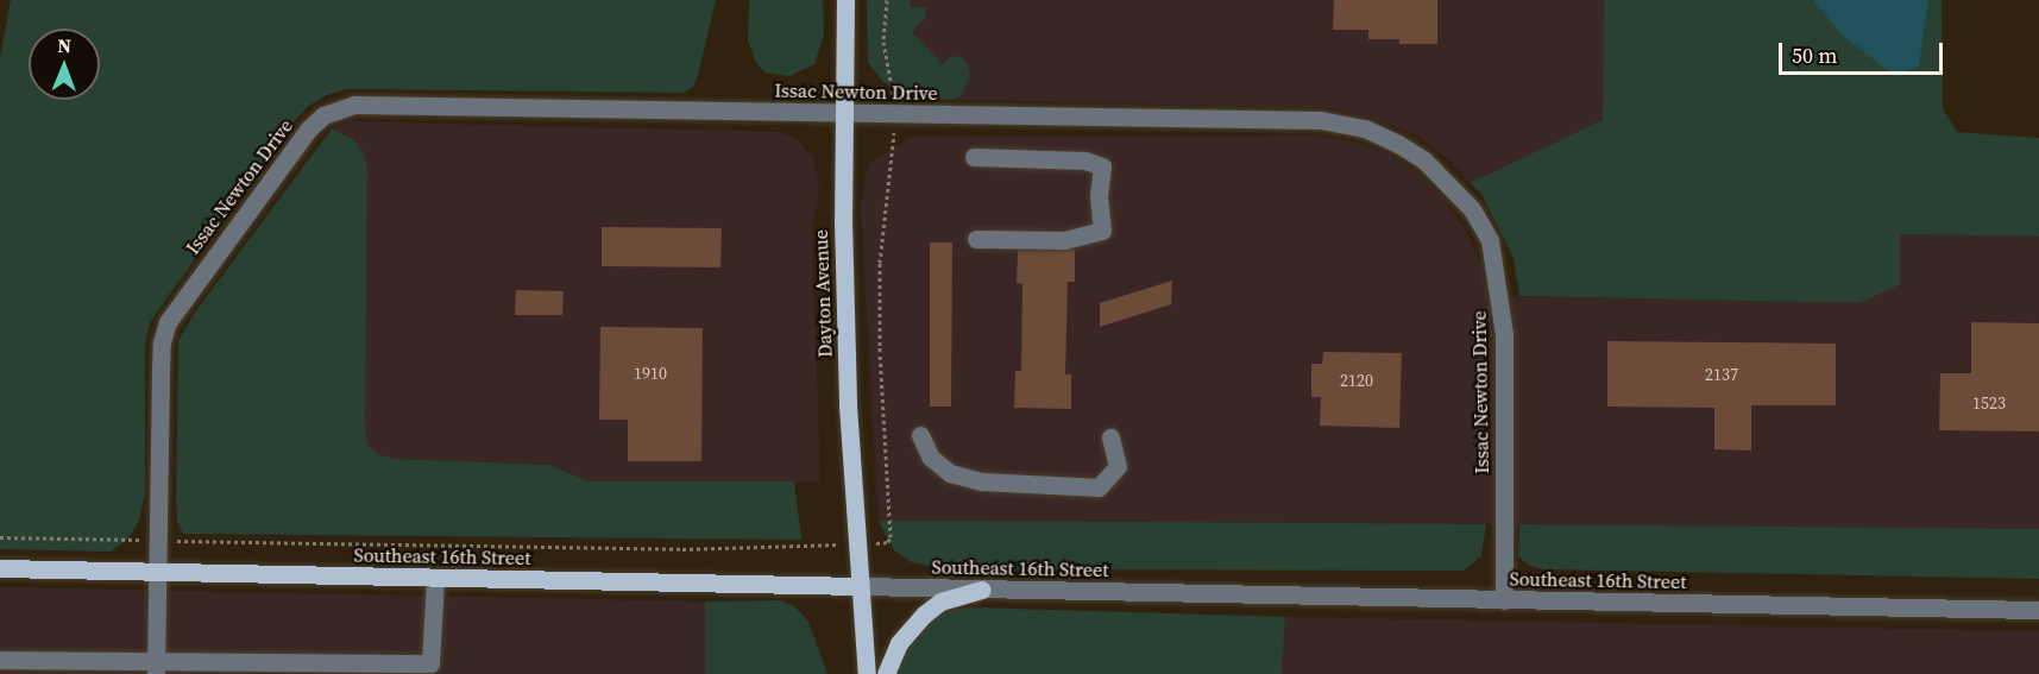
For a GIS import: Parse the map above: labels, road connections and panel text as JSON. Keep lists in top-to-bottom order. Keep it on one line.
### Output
{"streets":{"main road":["Dayton Avenue","Southeast 16th Street"],"street":["Issac Newton Drive"]},"crossings":[["Issac Newton Drive","Dayton Avenue"],["Issac Newton Drive","Southeast 16th Street"],["Dayton Avenue","Southeast 16th Street"]],"house_numbers":["1910","2137","2120","1523"],"scale_bar":"50 m","north":"top"}
